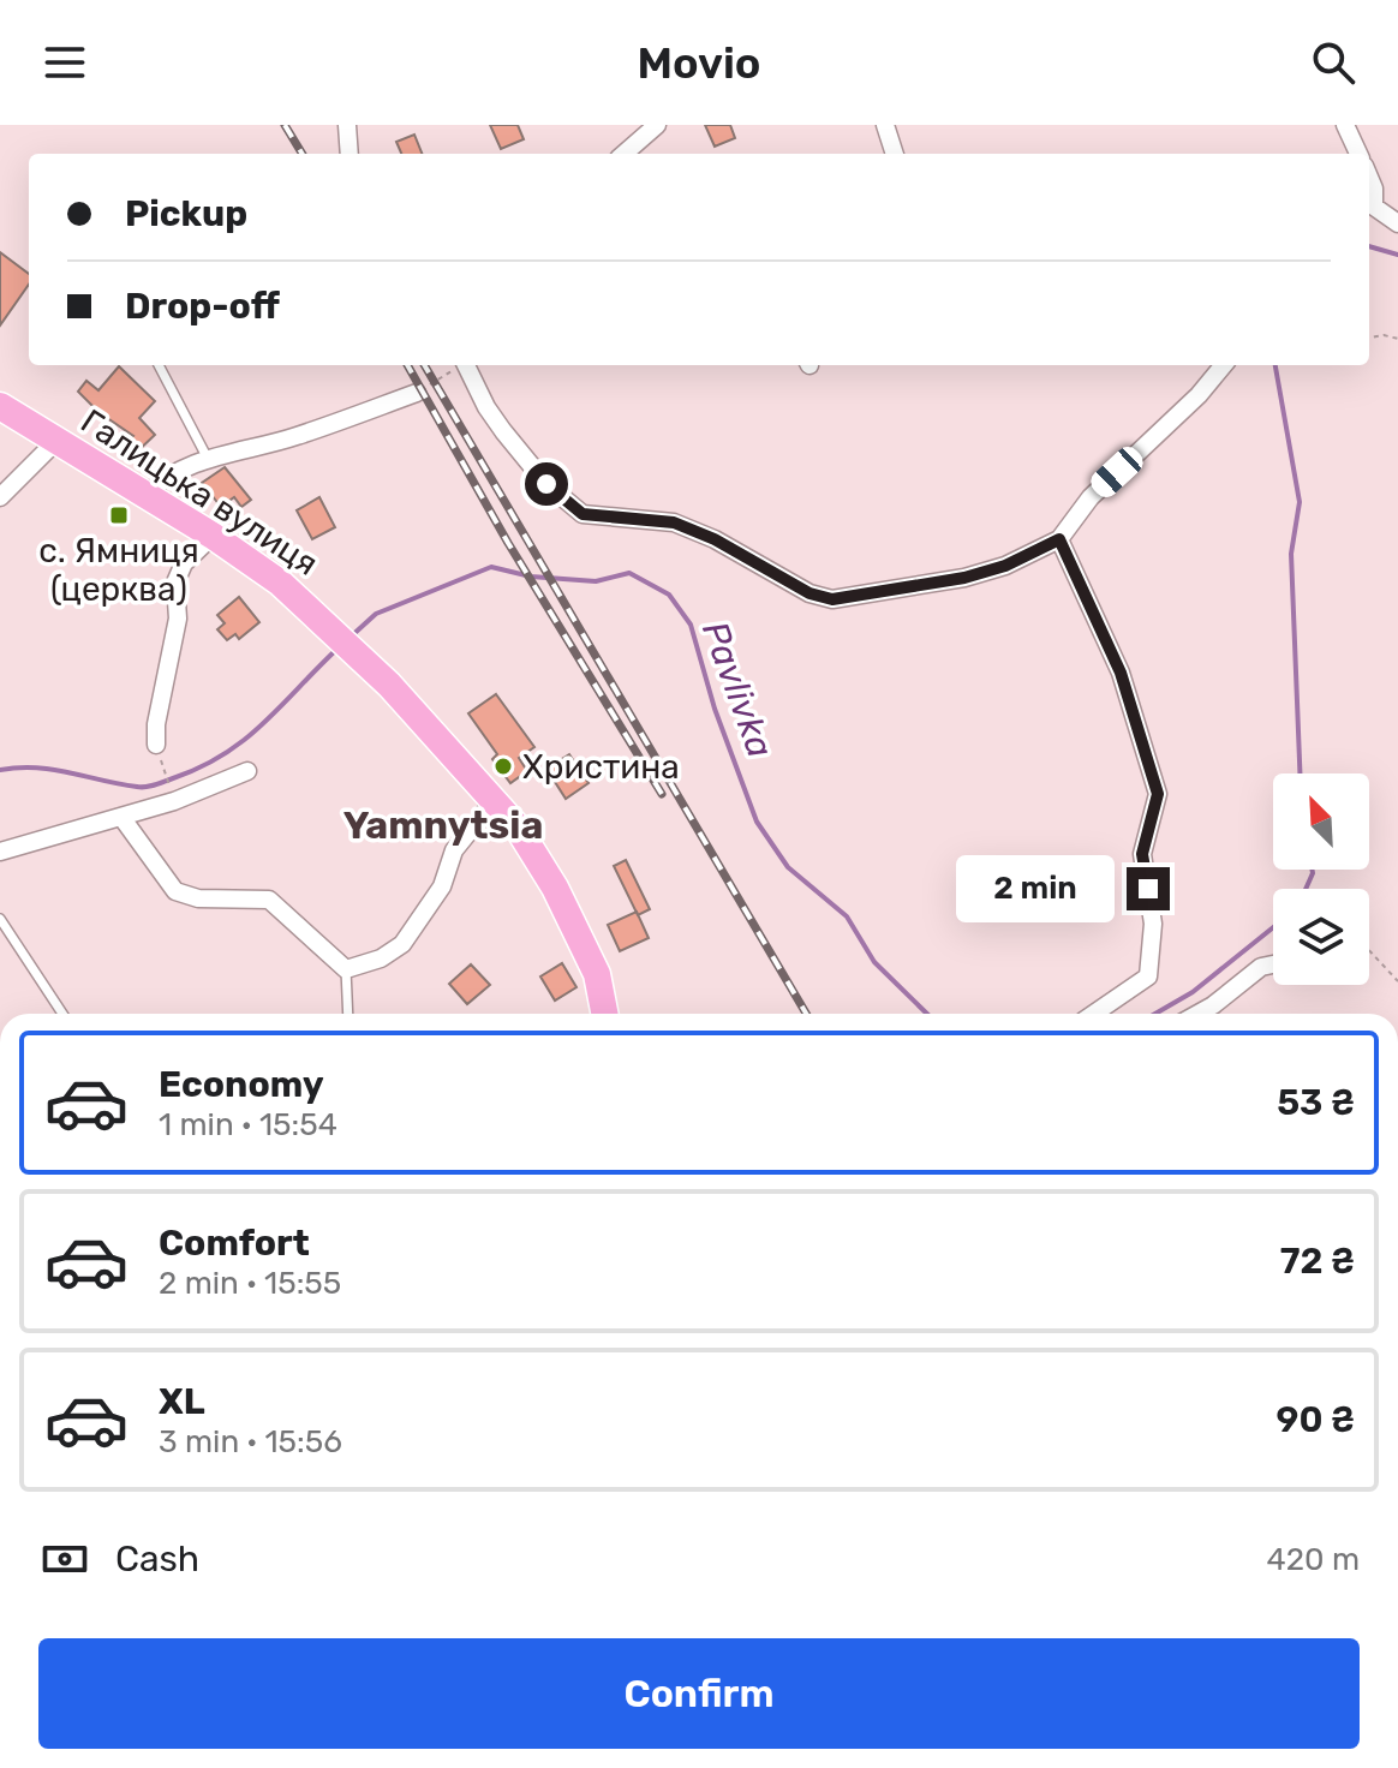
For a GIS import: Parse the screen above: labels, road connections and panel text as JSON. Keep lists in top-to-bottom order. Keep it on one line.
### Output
{"streets":{"main road":["Галицька вулиця"]},"districts":["Yamnytsia"],"water":["Pavlivka"],"places":{"transit":["с. Ямниця (церква)"],"other":["Христина"]},"north":"top left","page":{"header":"Movio","banner":["Pickup","Drop-off"],"bubble":"2 min","list":[{"name":"Economy","note":"1 min · 15:54","value":"53 ₴"},{"name":"Comfort","note":"2 min · 15:55","value":"72 ₴"},{"name":"XL","note":"3 min · 15:56","value":"90 ₴"}],"pay":["Cash","420 m"],"buttons":"Confirm"}}
